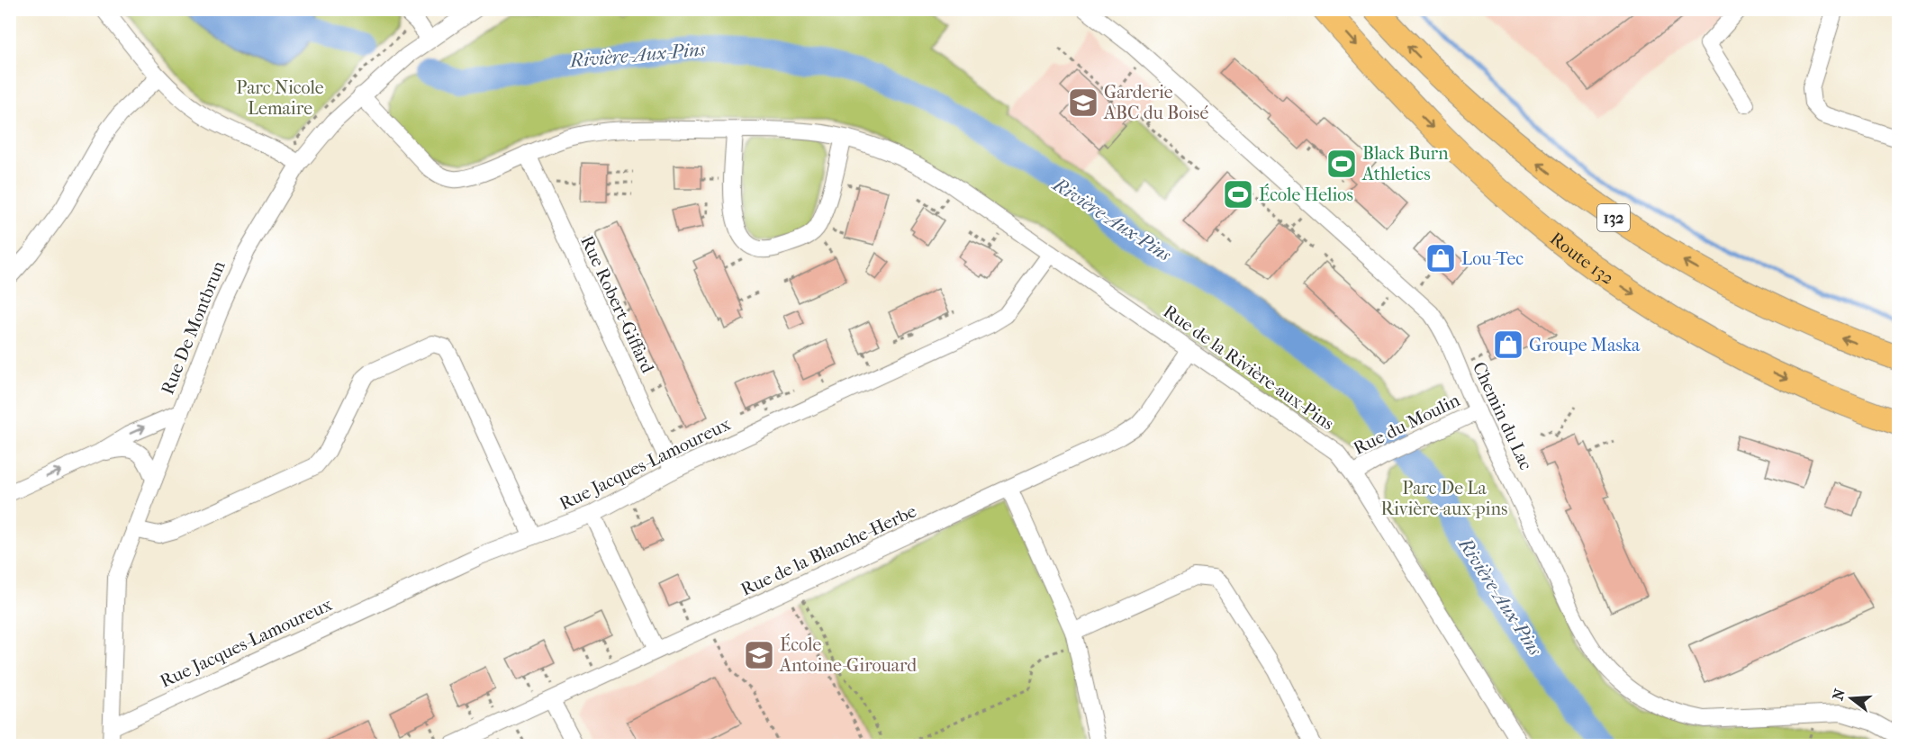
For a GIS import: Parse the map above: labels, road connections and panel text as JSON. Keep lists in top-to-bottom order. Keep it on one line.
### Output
{"streets":{"highway":["132","Route 132"],"street":["Rue Robert-Giffard","Rue De Montbrun","Rue de la Rivière-aux-Pins","Chemin du Lac","Rue du Moulin","Rue Jacques-Lamoureux","Rue de la Blanche-Herbe"]},"crossings":[["Rue Robert-Giffard","Rue de la Rivière-aux-Pins"],["Rue Robert-Giffard","Rue Jacques-Lamoureux"],["Rue De Montbrun","Rue de la Rivière-aux-Pins"],["Rue De Montbrun","Rue Jacques-Lamoureux"],["Rue de la Rivière-aux-Pins","Rue du Moulin"],["Rue de la Rivière-aux-Pins","Rue Jacques-Lamoureux"],["Rue de la Rivière-aux-Pins","Rue de la Blanche-Herbe"],["Chemin du Lac","Rue du Moulin"]],"water":["Rivière-Aux-Pins"],"parks":["Parc Nicole Lemaire","Parc De La Rivière-aux-pins"],"places":{"school or university":["Garderie ABC du Boisé","École Antoine-Girouard"],"sports":["Black Burn Athletics","École Helios"],"shop":["Lou-Tec","Groupe Maska"]},"north":"left"}
